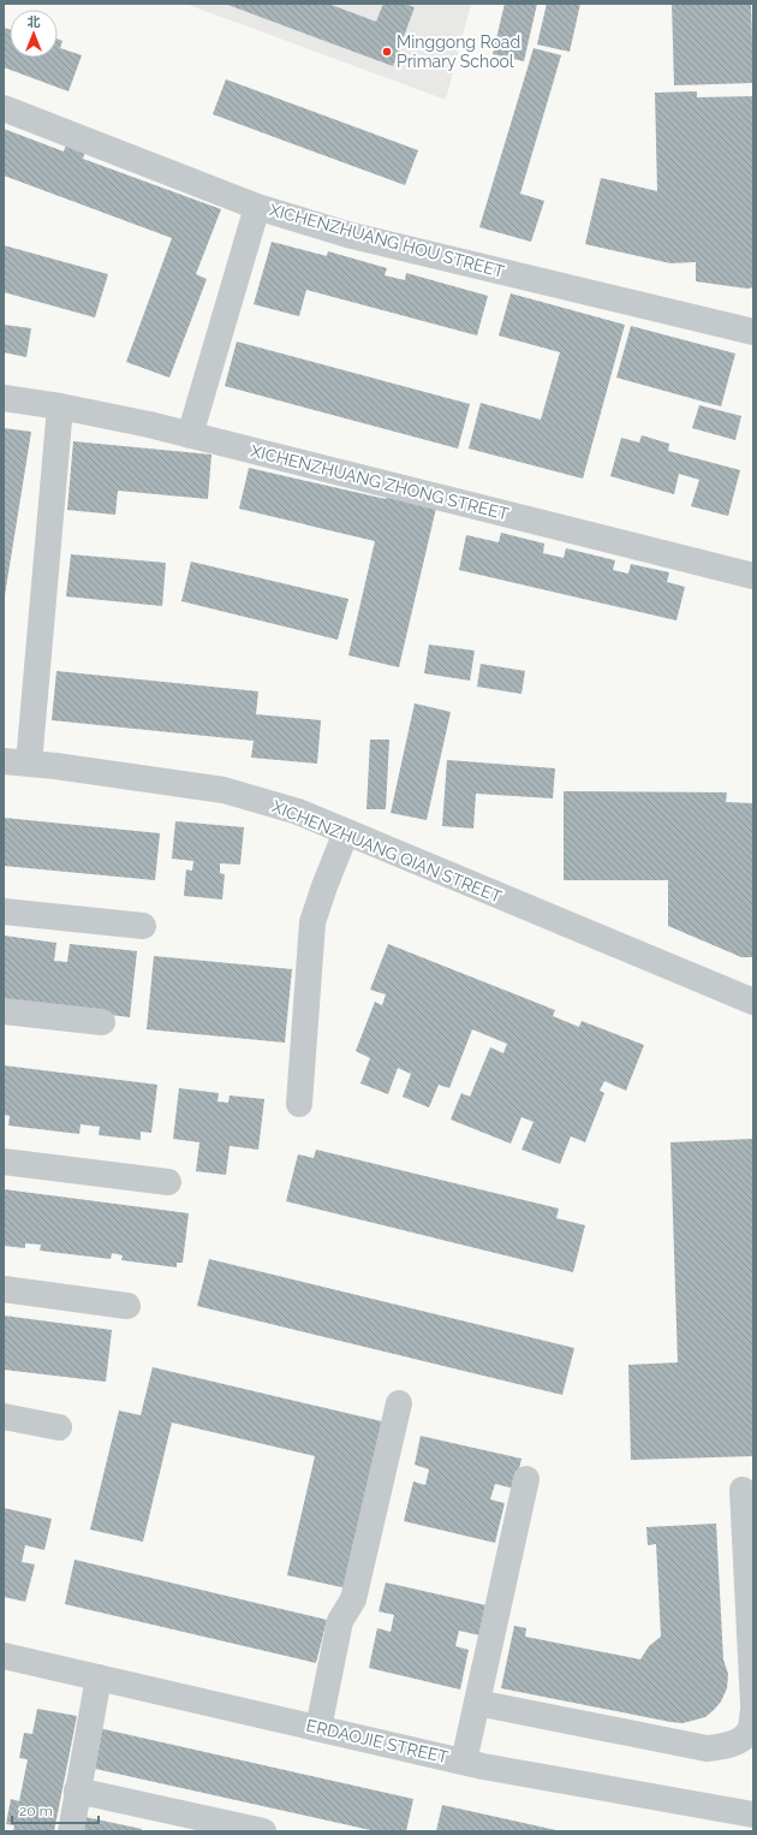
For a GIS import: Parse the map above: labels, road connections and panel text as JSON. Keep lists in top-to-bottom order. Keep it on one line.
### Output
{"streets":{"street":["XICHENZHUANG HOU STREET","XICHENZHUANG ZHONG STREET","XICHENZHUANG QIAN STREET","ERDAOJIE STREET"]},"places":["Minggong Road Primary School"],"scale_bar":"20 m","north":"top"}
